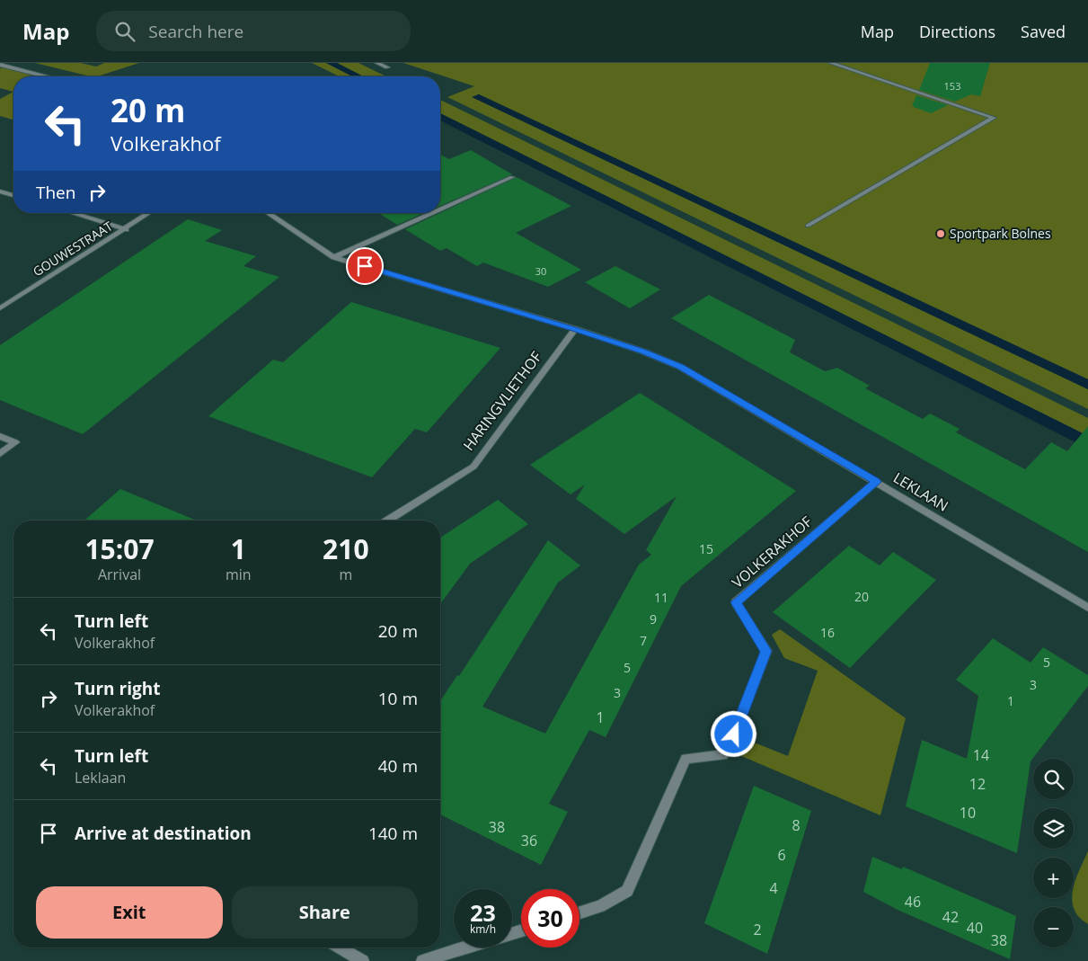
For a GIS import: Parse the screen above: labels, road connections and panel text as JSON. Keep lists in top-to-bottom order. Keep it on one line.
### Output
{"streets":{"street":["GOUWESTRAAT","HARINGVLIETHOF","LEKLAAN","VOLKERAKHOF"]},"crossings":[["HARINGVLIETHOF","LEKLAAN"],["LEKLAAN","VOLKERAKHOF"]],"places":["Sportpark Bolnes"],"house_numbers":["153","30","15","20","11","9","16","7","5","5","3","3","1","1","14","12","10","8","38","36","6","4","46","42","40","2","38"],"page":{"header":"Map","search":"Search here","nav":["Map","Directions","Saved"],"turn":["20 m","Volkerakhof"],"then":"Then","eta":["15:07","Arrival","1","min","210","m"],"list":[{"name":"Turn left","note":"Volkerakhof","value":"20 m"},{"name":"Turn right","note":"Volkerakhof","value":"10 m"},{"name":"Turn left","note":"Leklaan","value":"40 m"},{"name":"Arrive at destination","value":"140 m"}],"map_buttons":["+","−"],"buttons":["Exit","Share"],"speed":"23 km/h","limit":"30"}}
